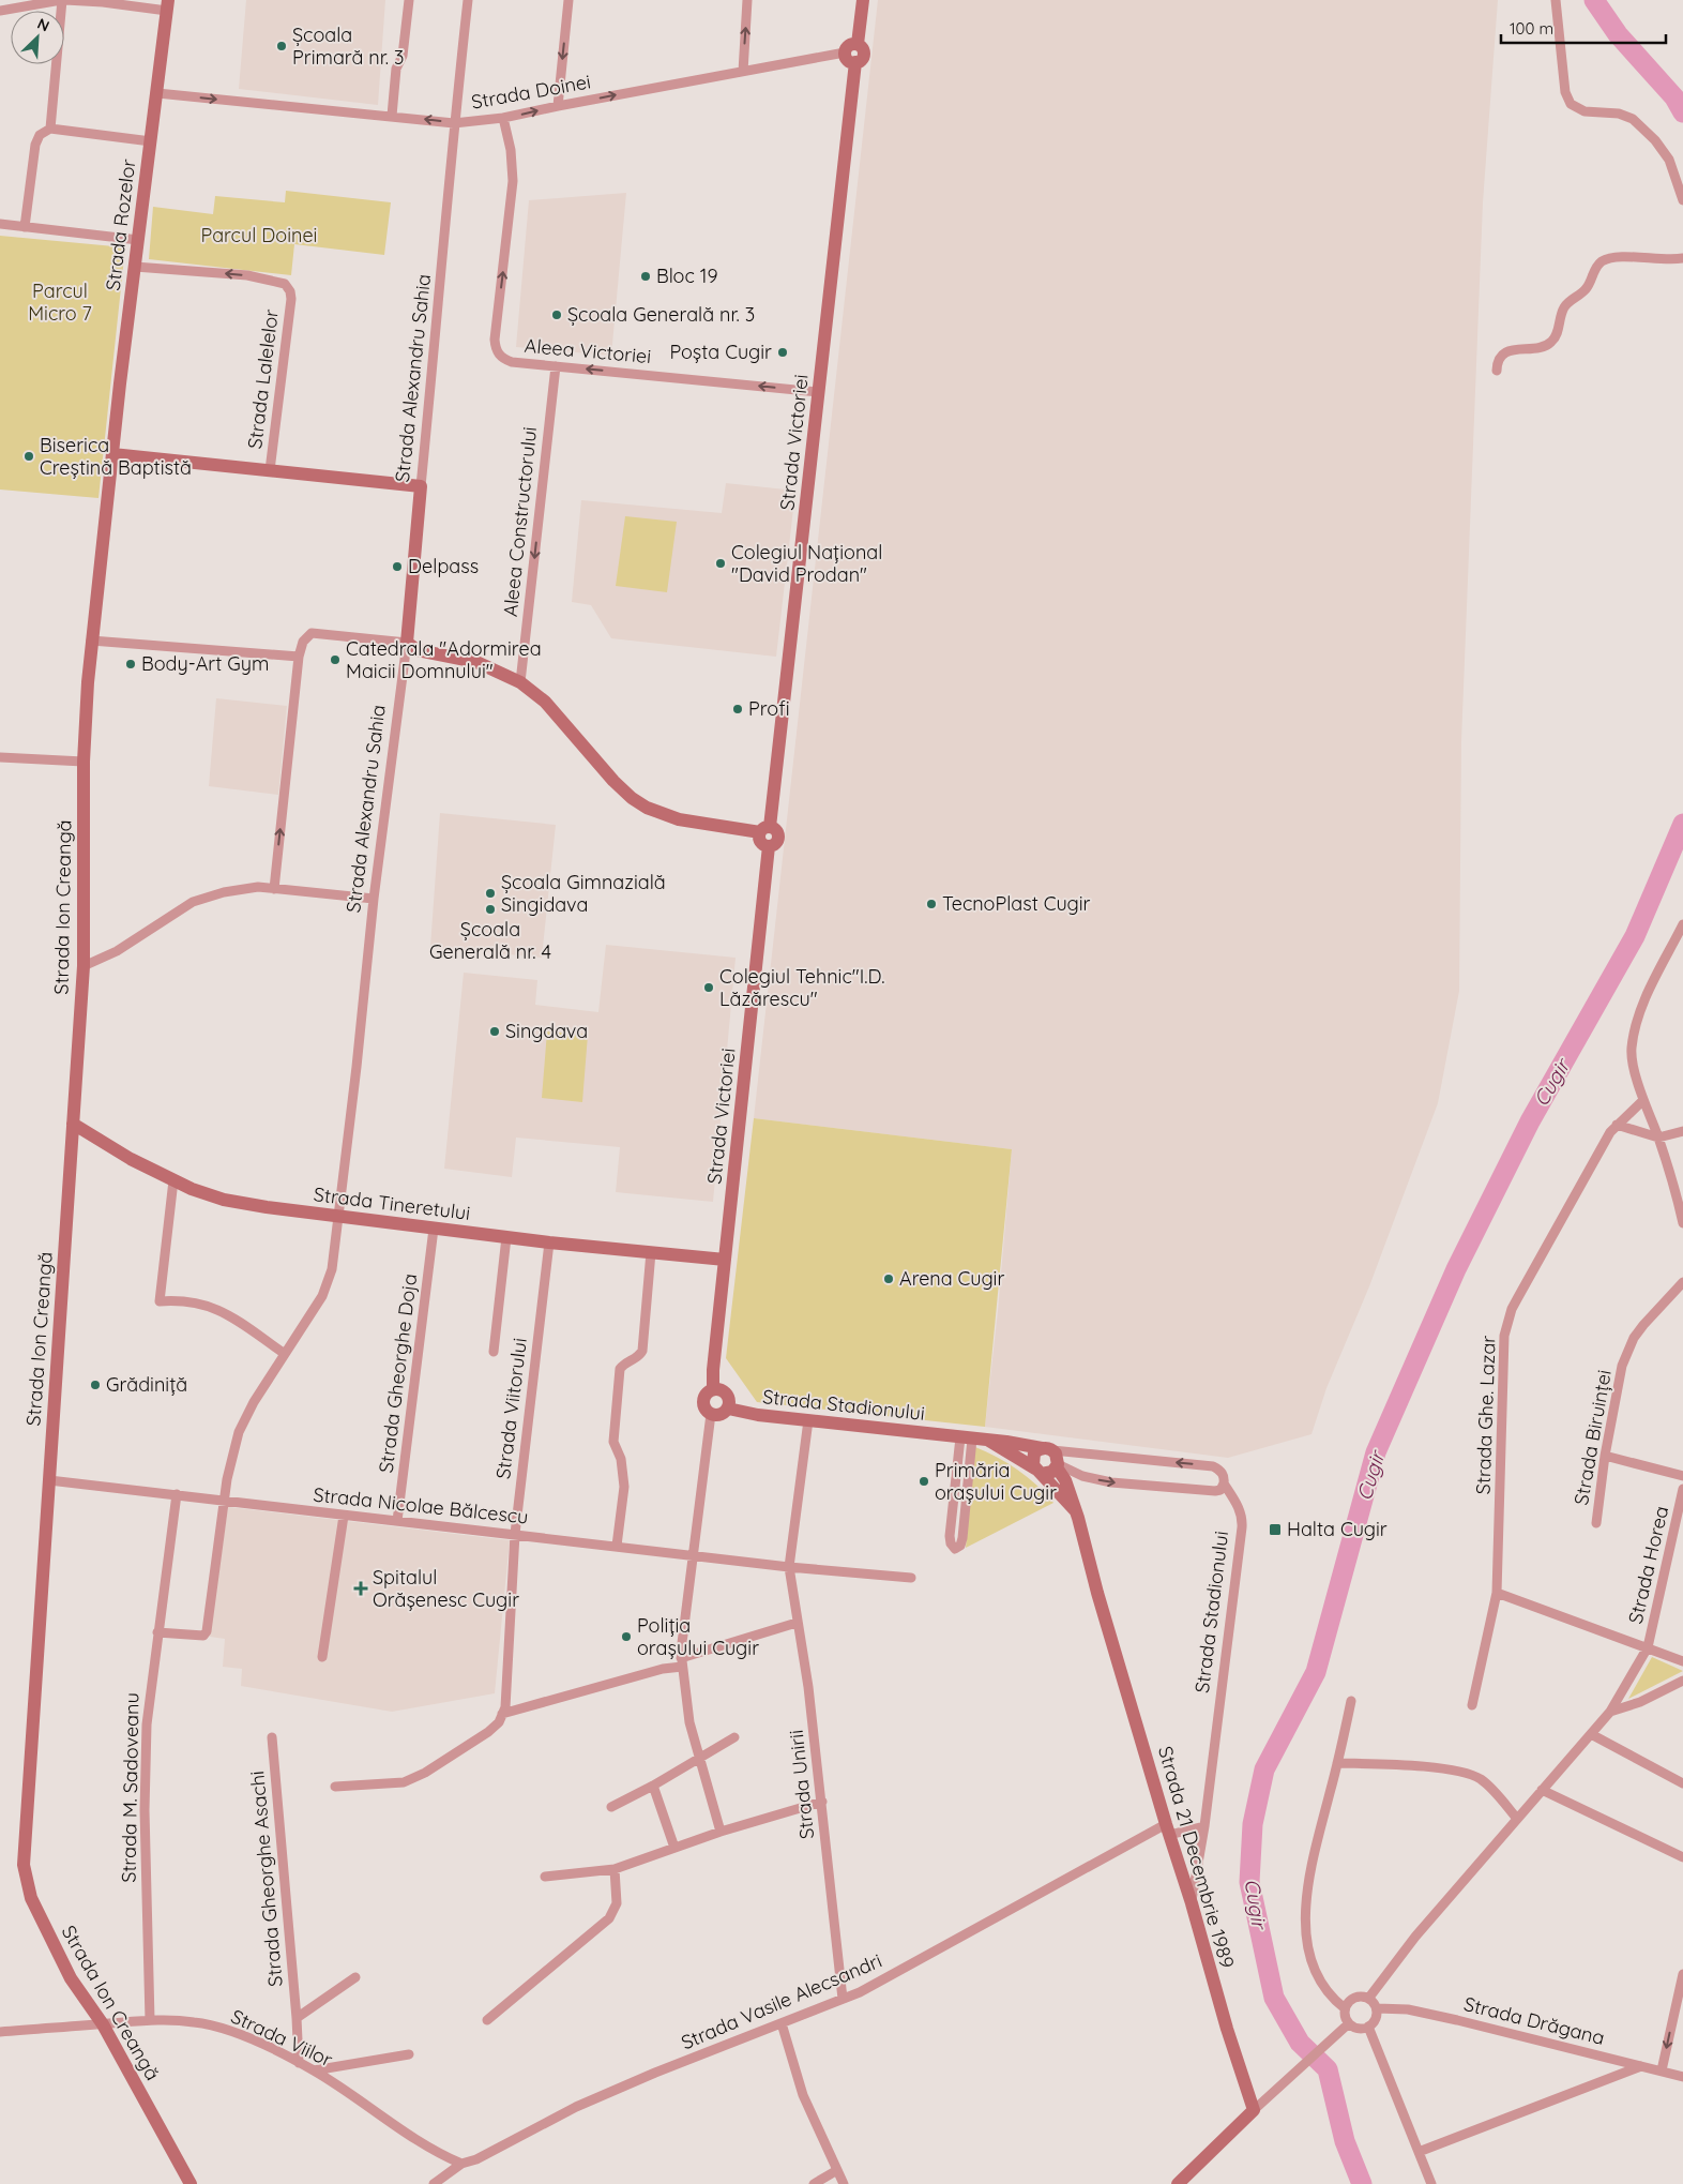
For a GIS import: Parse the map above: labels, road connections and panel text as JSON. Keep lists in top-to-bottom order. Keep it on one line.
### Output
{"streets":{"street":["Strada Doinei","Strada Rozelor","Aleea Victoriei","Strada Alexandru Sahia","Strada Lalelelor","Strada Victoriei","Aleea Constructorului","Strada Ion Creangă","Strada Tineretului","Strada Gheorghe Doja","Strada Stadionului","Strada Viitorului","Strada Ghe. Lazar","Strada Biruinței","Strada Nicolae Bălcescu","Strada Horea","Strada Unirii","Strada M. Sadoveanu","Strada 21 Decembrie 1989","Strada Gheorghe Asachi","Strada Vasile Alecsandri","Strada Drăgana","Strada Viilor"]},"crossings":[["Strada Doinei","Strada Rozelor"],["Strada Doinei","Aleea Victoriei"],["Strada Doinei","Strada Alexandru Sahia"],["Strada Doinei","Strada Victoriei"],["Strada Rozelor","Strada Lalelelor"],["Strada Rozelor","Strada Ion Creangă"],["Aleea Victoriei","Strada Victoriei"],["Aleea Victoriei","Aleea Constructorului"],["Strada Alexandru Sahia","Strada Tineretului"],["Strada Alexandru Sahia","Strada Nicolae Bălcescu"],["Strada Alexandru Sahia","Strada M. Sadoveanu"],["Strada Victoriei","Strada Tineretului"],["Strada Victoriei","Strada Stadionului"],["Strada Ion Creangă","Strada Tineretului"],["Strada Ion Creangă","Strada Nicolae Bălcescu"],["Strada Ion Creangă","Strada Viilor"],["Strada Tineretului","Strada Gheorghe Doja"],["Strada Tineretului","Strada Viitorului"],["Strada Gheorghe Doja","Strada Nicolae Bălcescu"],["Strada Stadionului","Strada Unirii"],["Strada Stadionului","Strada 21 Decembrie 1989"],["Strada Viitorului","Strada Nicolae Bălcescu"],["Strada Nicolae Bălcescu","Strada Unirii"],["Strada Nicolae Bălcescu","Strada M. Sadoveanu"],["Strada Horea","Strada Drăgana"],["Strada Unirii","Strada Vasile Alecsandri"],["Strada M. Sadoveanu","Strada Viilor"],["Strada 21 Decembrie 1989","Strada Vasile Alecsandri"],["Strada Gheorghe Asachi","Strada Viilor"],["Strada Vasile Alecsandri","Strada Viilor"]],"one_way":["Aleea Constructorului"],"water":["Cugir"],"parks":["Parcul Doinei","Parcul Micro 7"],"places":{"other":["Școala Primară nr. 3","Bloc 19","Școala Generală nr. 3","Poșta Cugir","Biserica Creștină Baptistă","Colegiul Național \"David Prodan\"","Delpass","Catedrala \"Adormirea Maicii Domnului\"","Body-Art Gym","Profi","Școala Gimnazială Singidava","TecnoPlast Cugir","Școala Generală nr. 4","Colegiul Tehnic\"I.D. Lăzărescu\"","Singdava","Arena Cugir","Grădiniță","Primăria orașului Cugir","Poliția orașului Cugir"],"transit":["Halta Cugir"],"health":["Spitalul Orășenesc Cugir"]},"scale_bar":"100 m","north":"top right"}
